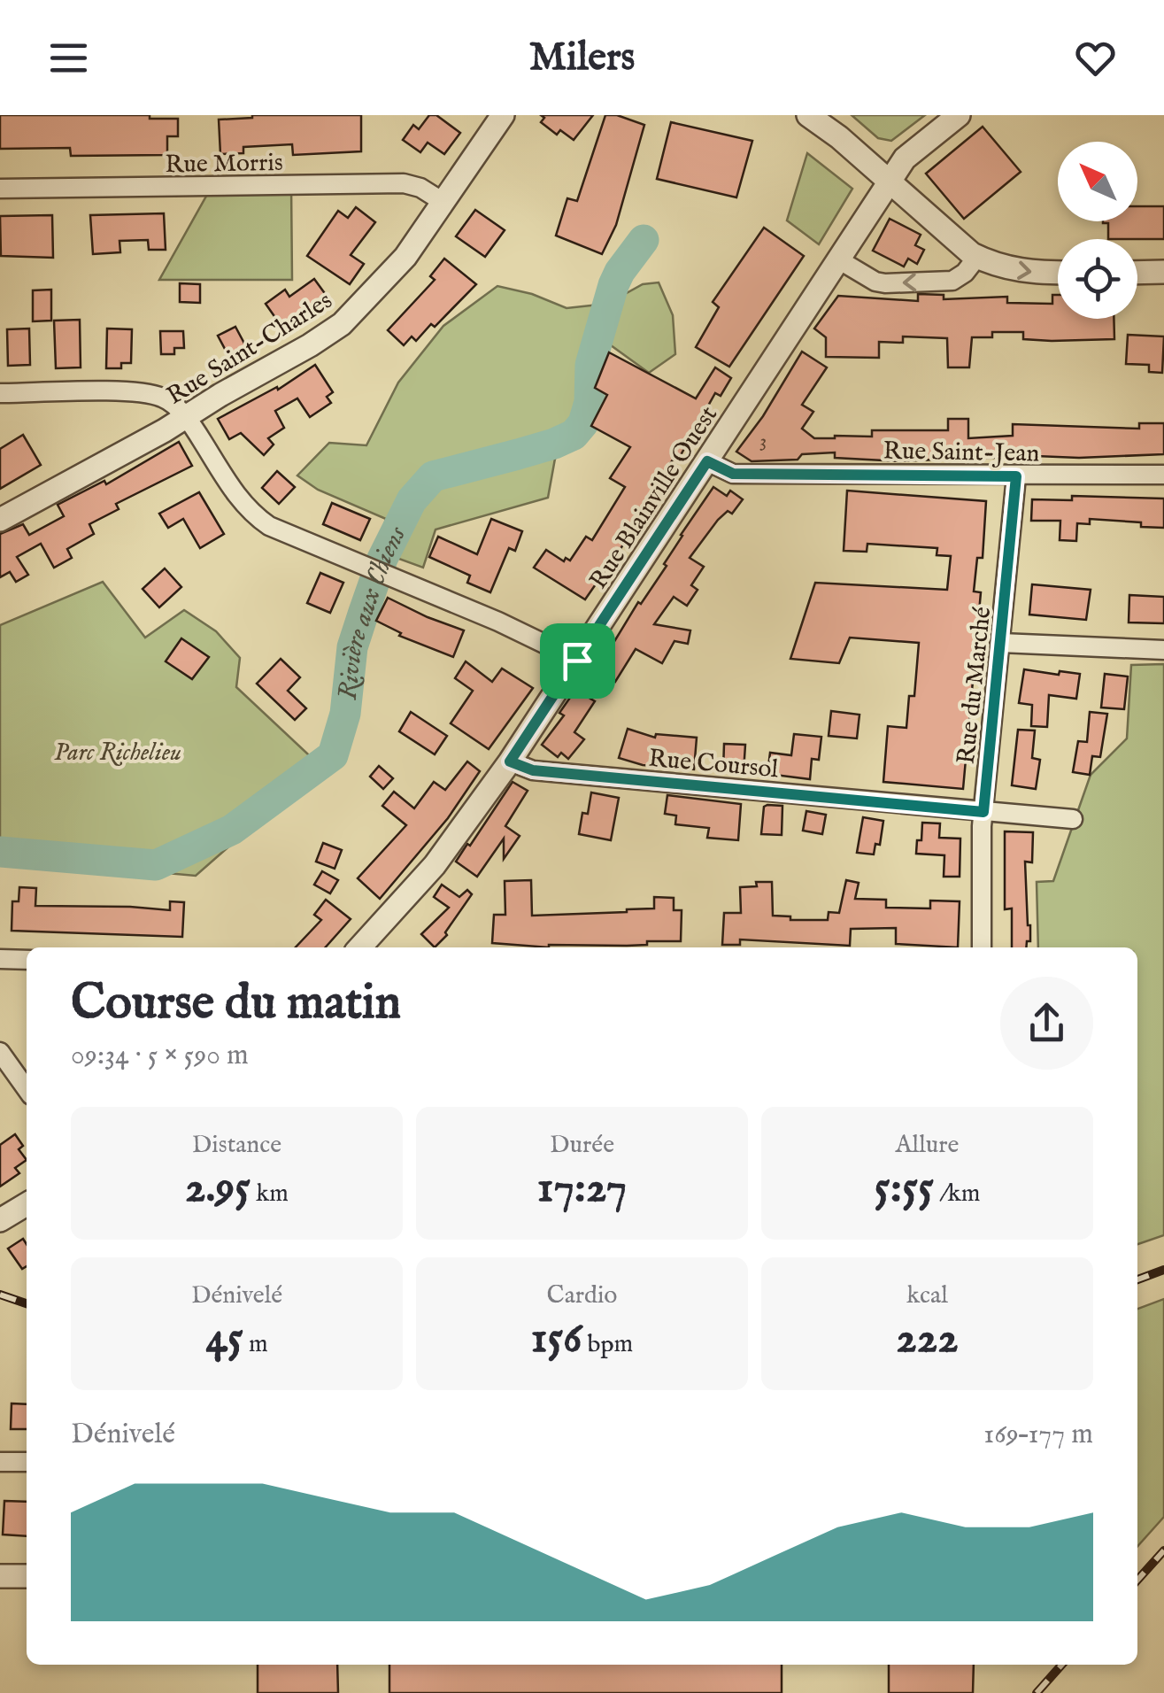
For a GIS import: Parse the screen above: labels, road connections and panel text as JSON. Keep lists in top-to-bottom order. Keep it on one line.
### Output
{"streets":{"street":["Rue Morris","Rue Saint-Charles","Rue Saint-Jean","Rue Blainville Ouest","Rue du Marché","Rue Coursol"]},"crossings":[["Rue Morris","Rue Saint-Charles"],["Rue Saint-Jean","Rue Blainville Ouest"],["Rue Saint-Jean","Rue du Marché"],["Rue Blainville Ouest","Rue Coursol"],["Rue du Marché","Rue Coursol"]],"water":["Rivière aux Chiens"],"parks":["Parc Richelieu"],"house_numbers":["3"],"north":"top left","page":{"header":"Milers","heading":["Course du matin","09:34 · 5 × 590 m"],"stats":[["Distance","2.95 km"],["Durée","17:27"],["Allure","5:55 /km"],["Dénivelé","45 m"],["Cardio","156 bpm"],["kcal","222"]],"chart":["Dénivelé","169–177 m"]}}
